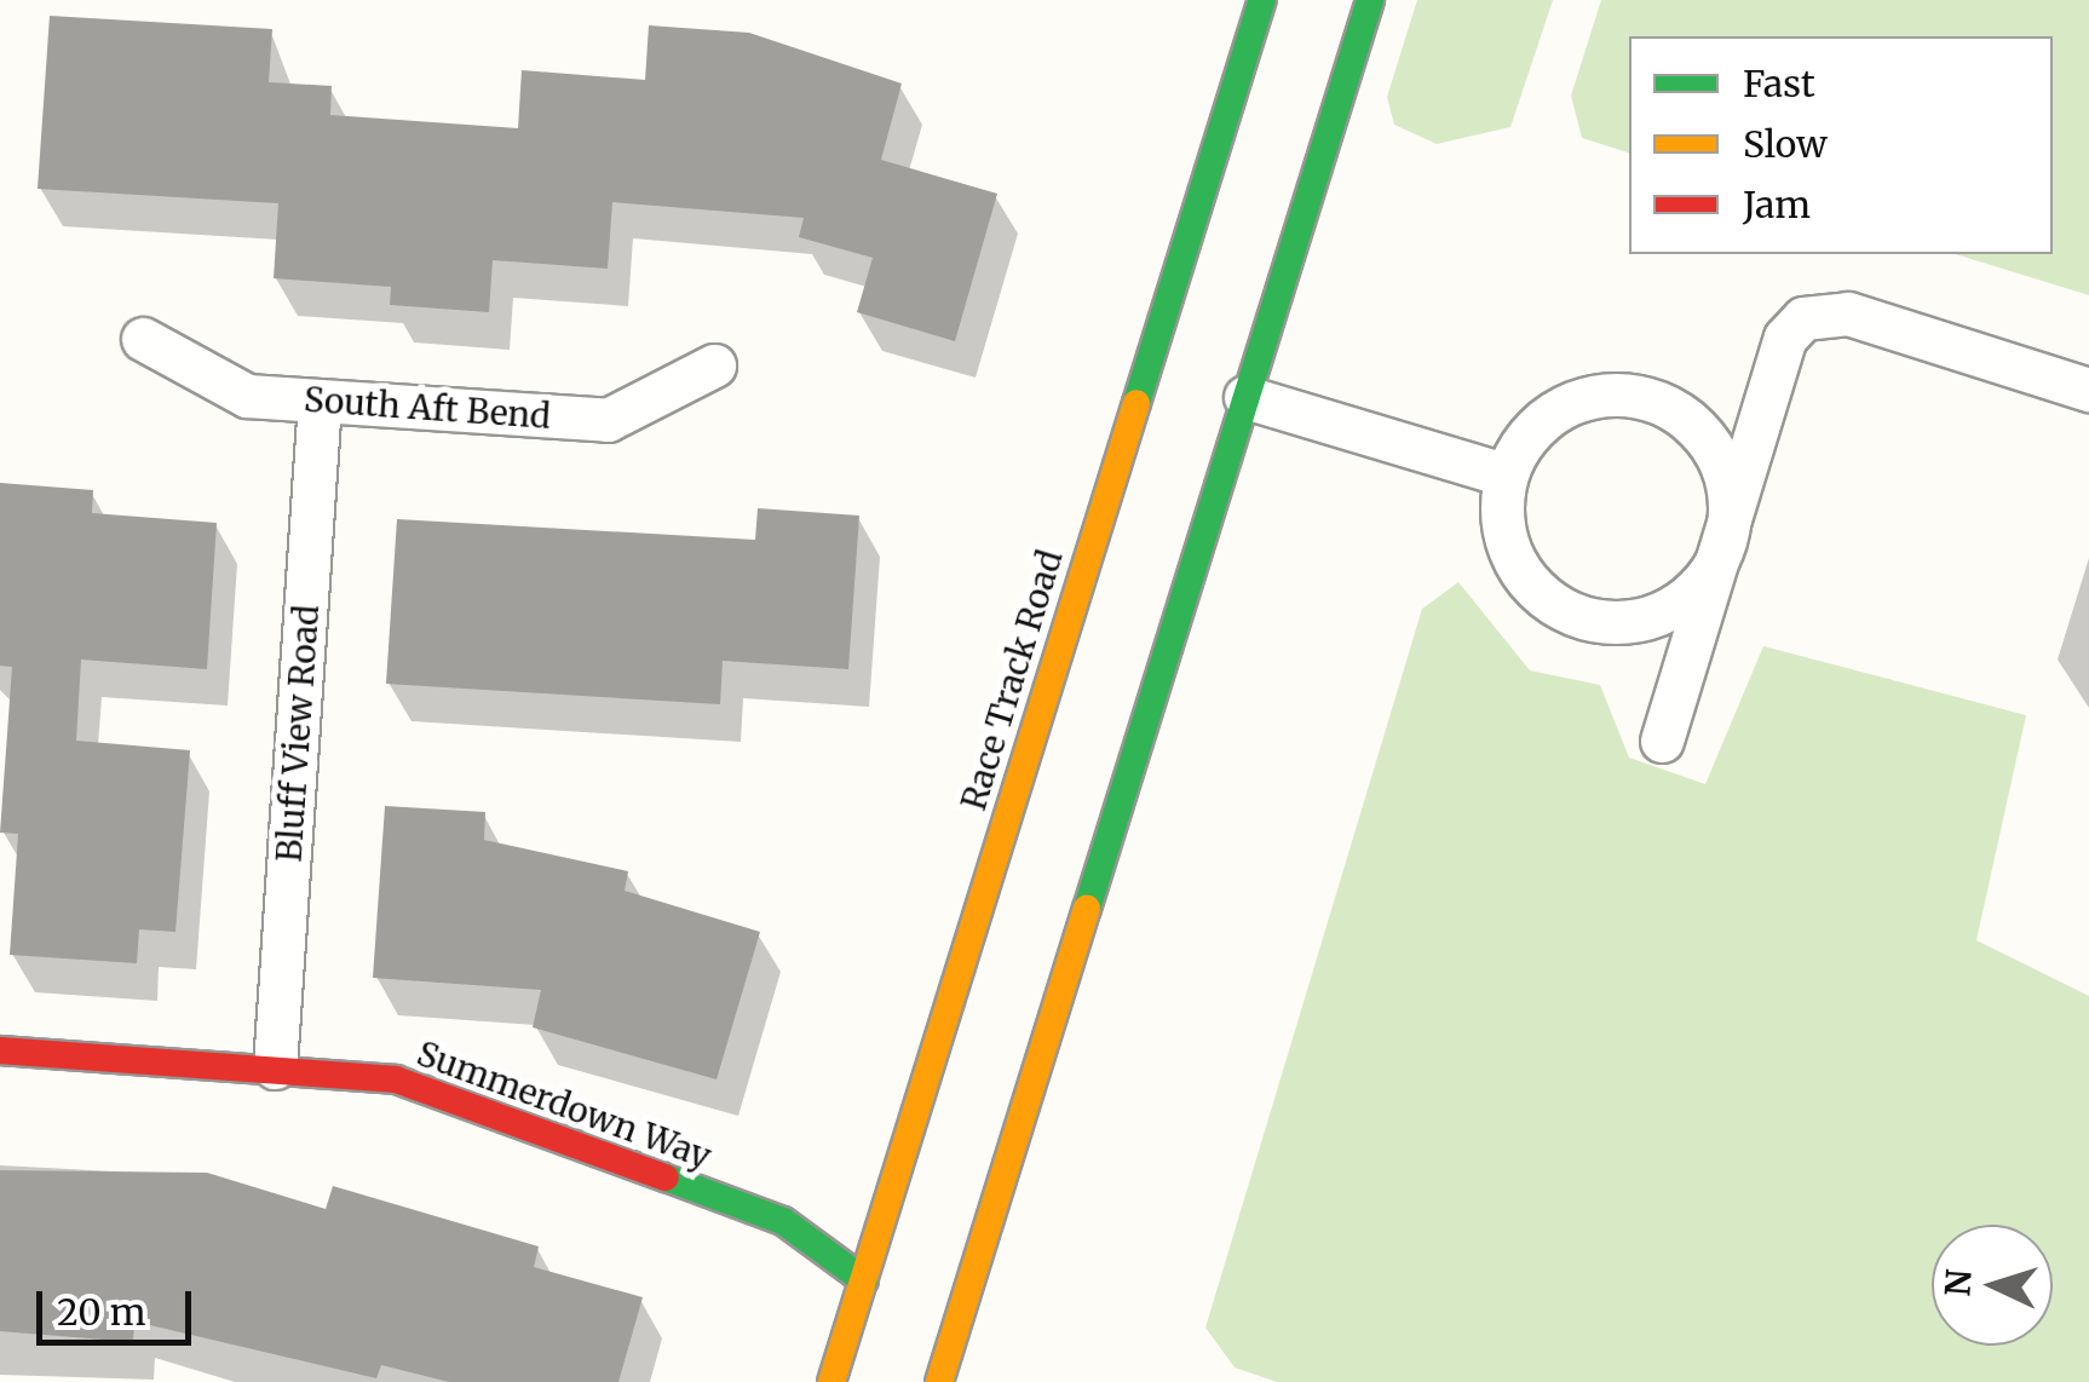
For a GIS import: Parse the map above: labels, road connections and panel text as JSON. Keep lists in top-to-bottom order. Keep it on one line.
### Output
{"streets":{"main road":["Race Track Road","Summerdown Way"],"street":["South Aft Bend","Bluff View Road"]},"crossings":[["South Aft Bend","Bluff View Road"],["Race Track Road","Summerdown Way"],["Bluff View Road","Summerdown Way"]],"legend":["Fast","Slow","Jam"],"scale_bar":"20 m","north":"left"}
